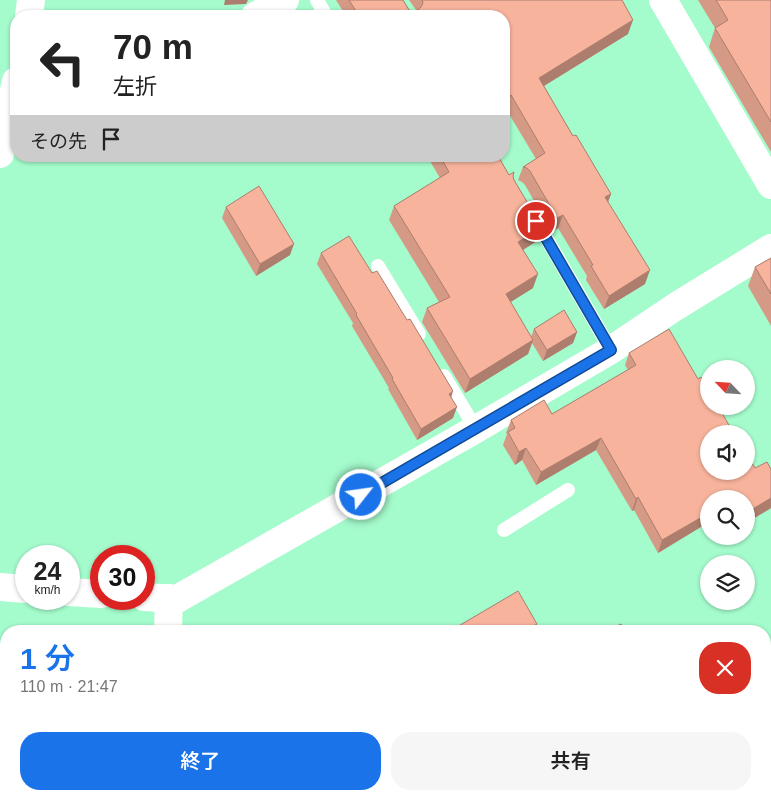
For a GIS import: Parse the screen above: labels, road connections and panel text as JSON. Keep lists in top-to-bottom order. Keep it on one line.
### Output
{"north":"top left","page":{"turn":["70 m","左折"],"then":"その先","speed":"24 km/h","limit":"30","heading":["1 分","110 m · 21:47"],"buttons":["終了","共有"]}}
